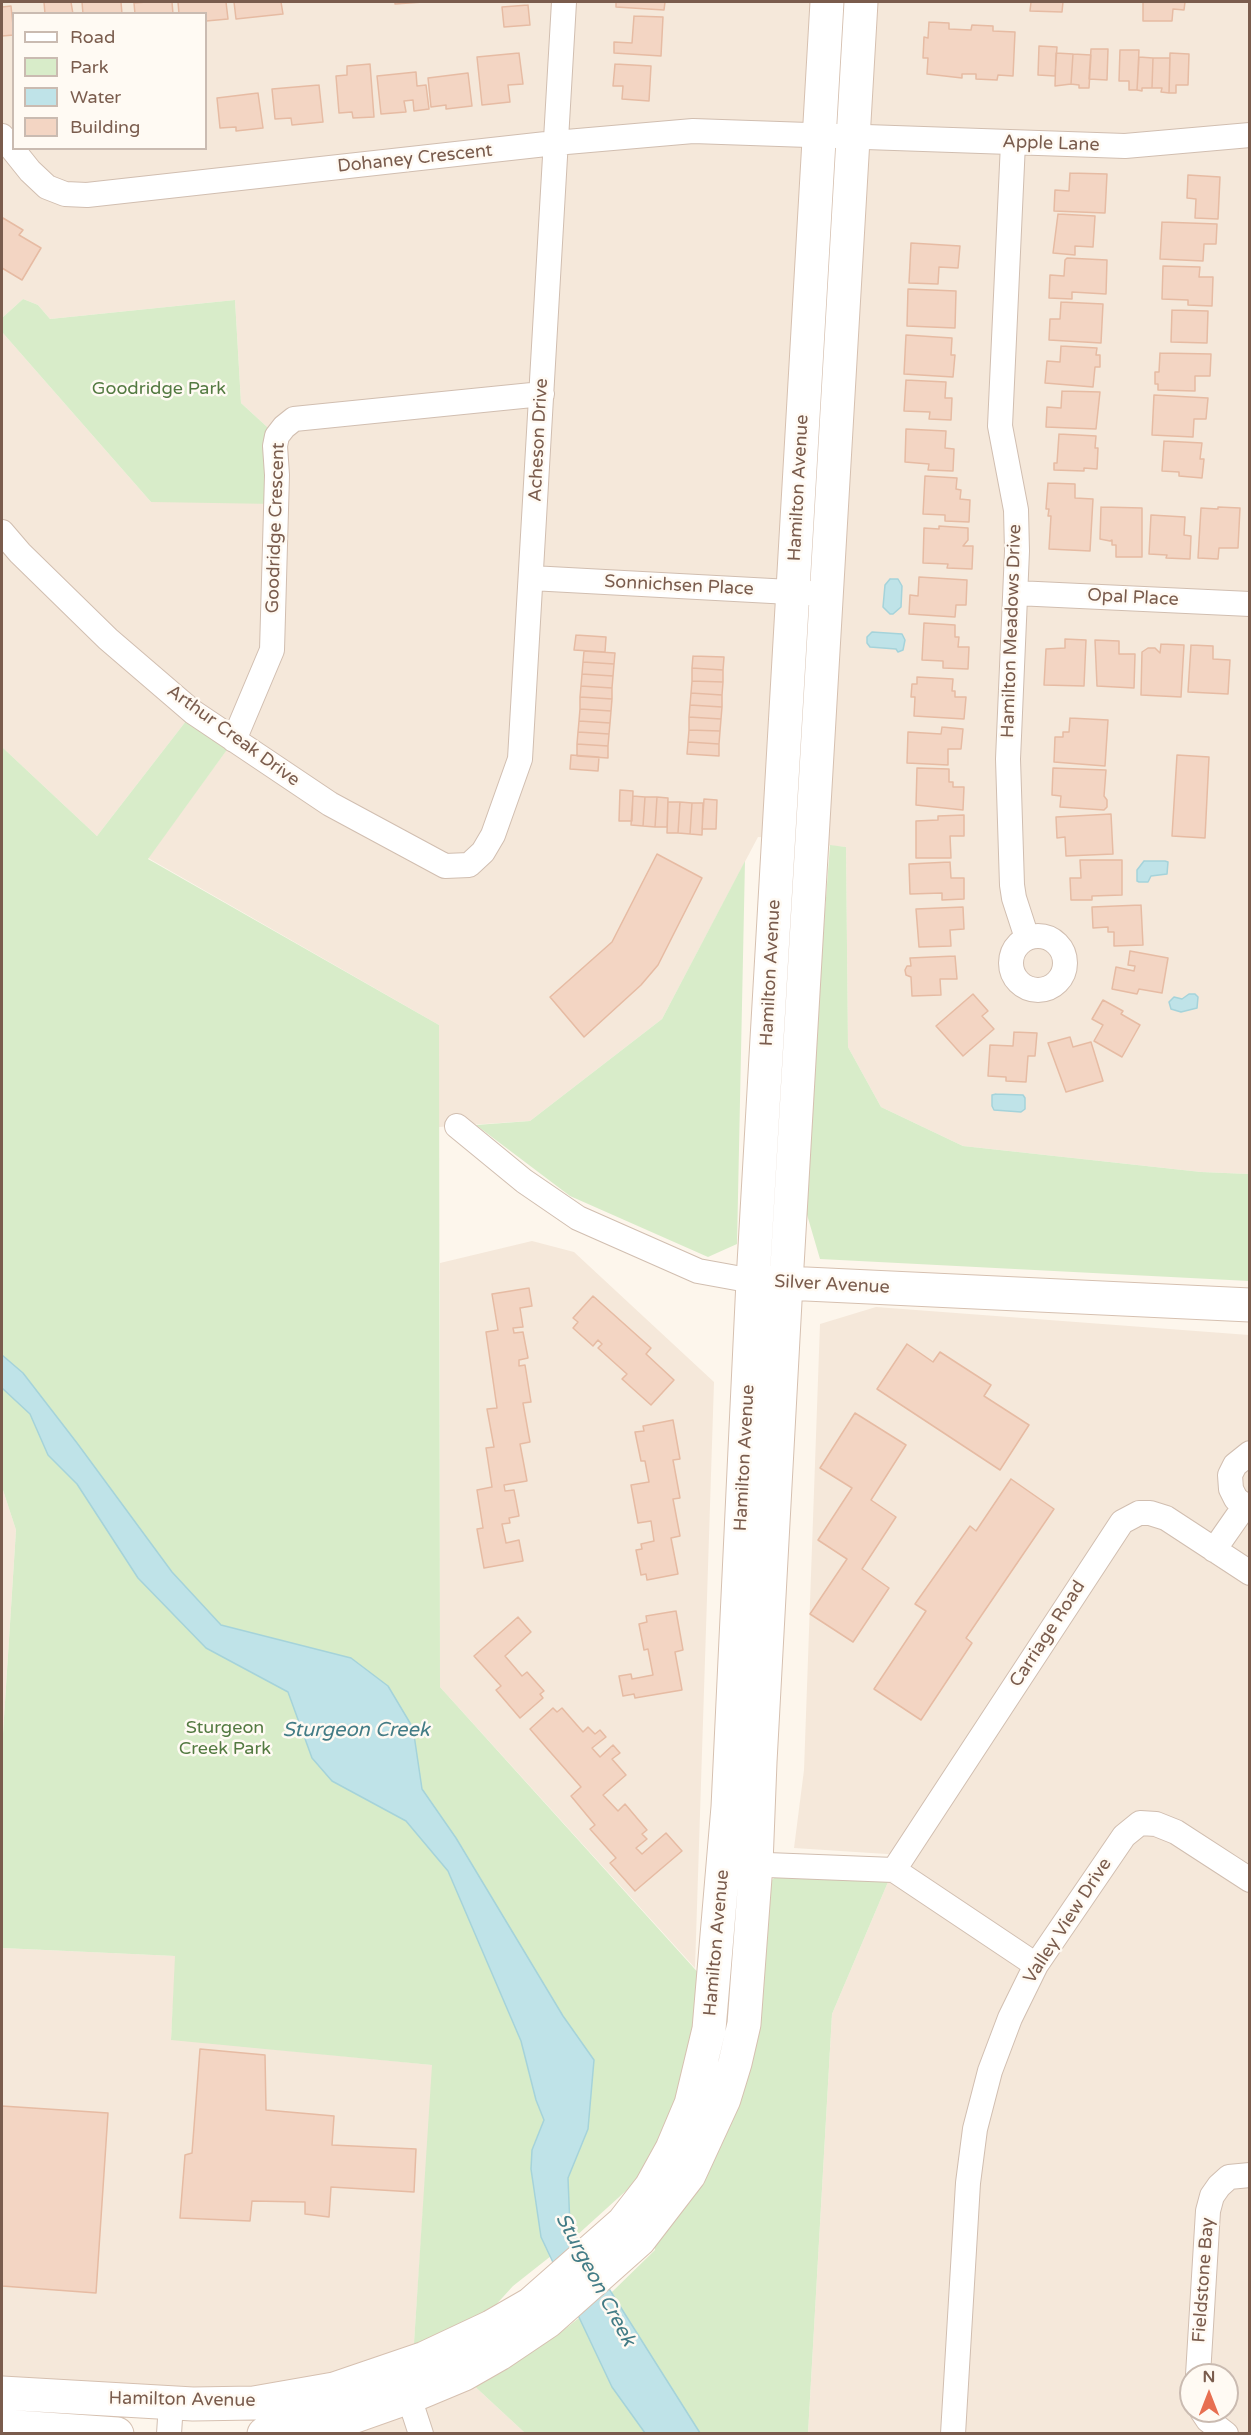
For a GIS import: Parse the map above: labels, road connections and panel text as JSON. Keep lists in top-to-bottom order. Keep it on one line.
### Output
{"streets":{"street":["Apple Lane","Dohaney Crescent","Acheson Drive","Hamilton Avenue","Goodridge Crescent","Sonnichsen Place","Opal Place","Hamilton Meadows Drive","Arthur Creak Drive","Silver Avenue","Carriage Road","Valley View Drive","Fieldstone Bay"]},"crossings":[["Apple Lane","Dohaney Crescent"],["Apple Lane","Hamilton Avenue"],["Apple Lane","Hamilton Meadows Drive"],["Dohaney Crescent","Acheson Drive"],["Dohaney Crescent","Hamilton Avenue"],["Acheson Drive","Goodridge Crescent"],["Acheson Drive","Sonnichsen Place"],["Acheson Drive","Arthur Creak Drive"],["Hamilton Avenue","Sonnichsen Place"],["Hamilton Avenue","Silver Avenue"],["Goodridge Crescent","Arthur Creak Drive"],["Opal Place","Hamilton Meadows Drive"]],"water":["Sturgeon Creek"],"parks":["Goodridge Park","Sturgeon Creek Park"],"legend":["Road","Park","Water","Building"],"north":"top"}
